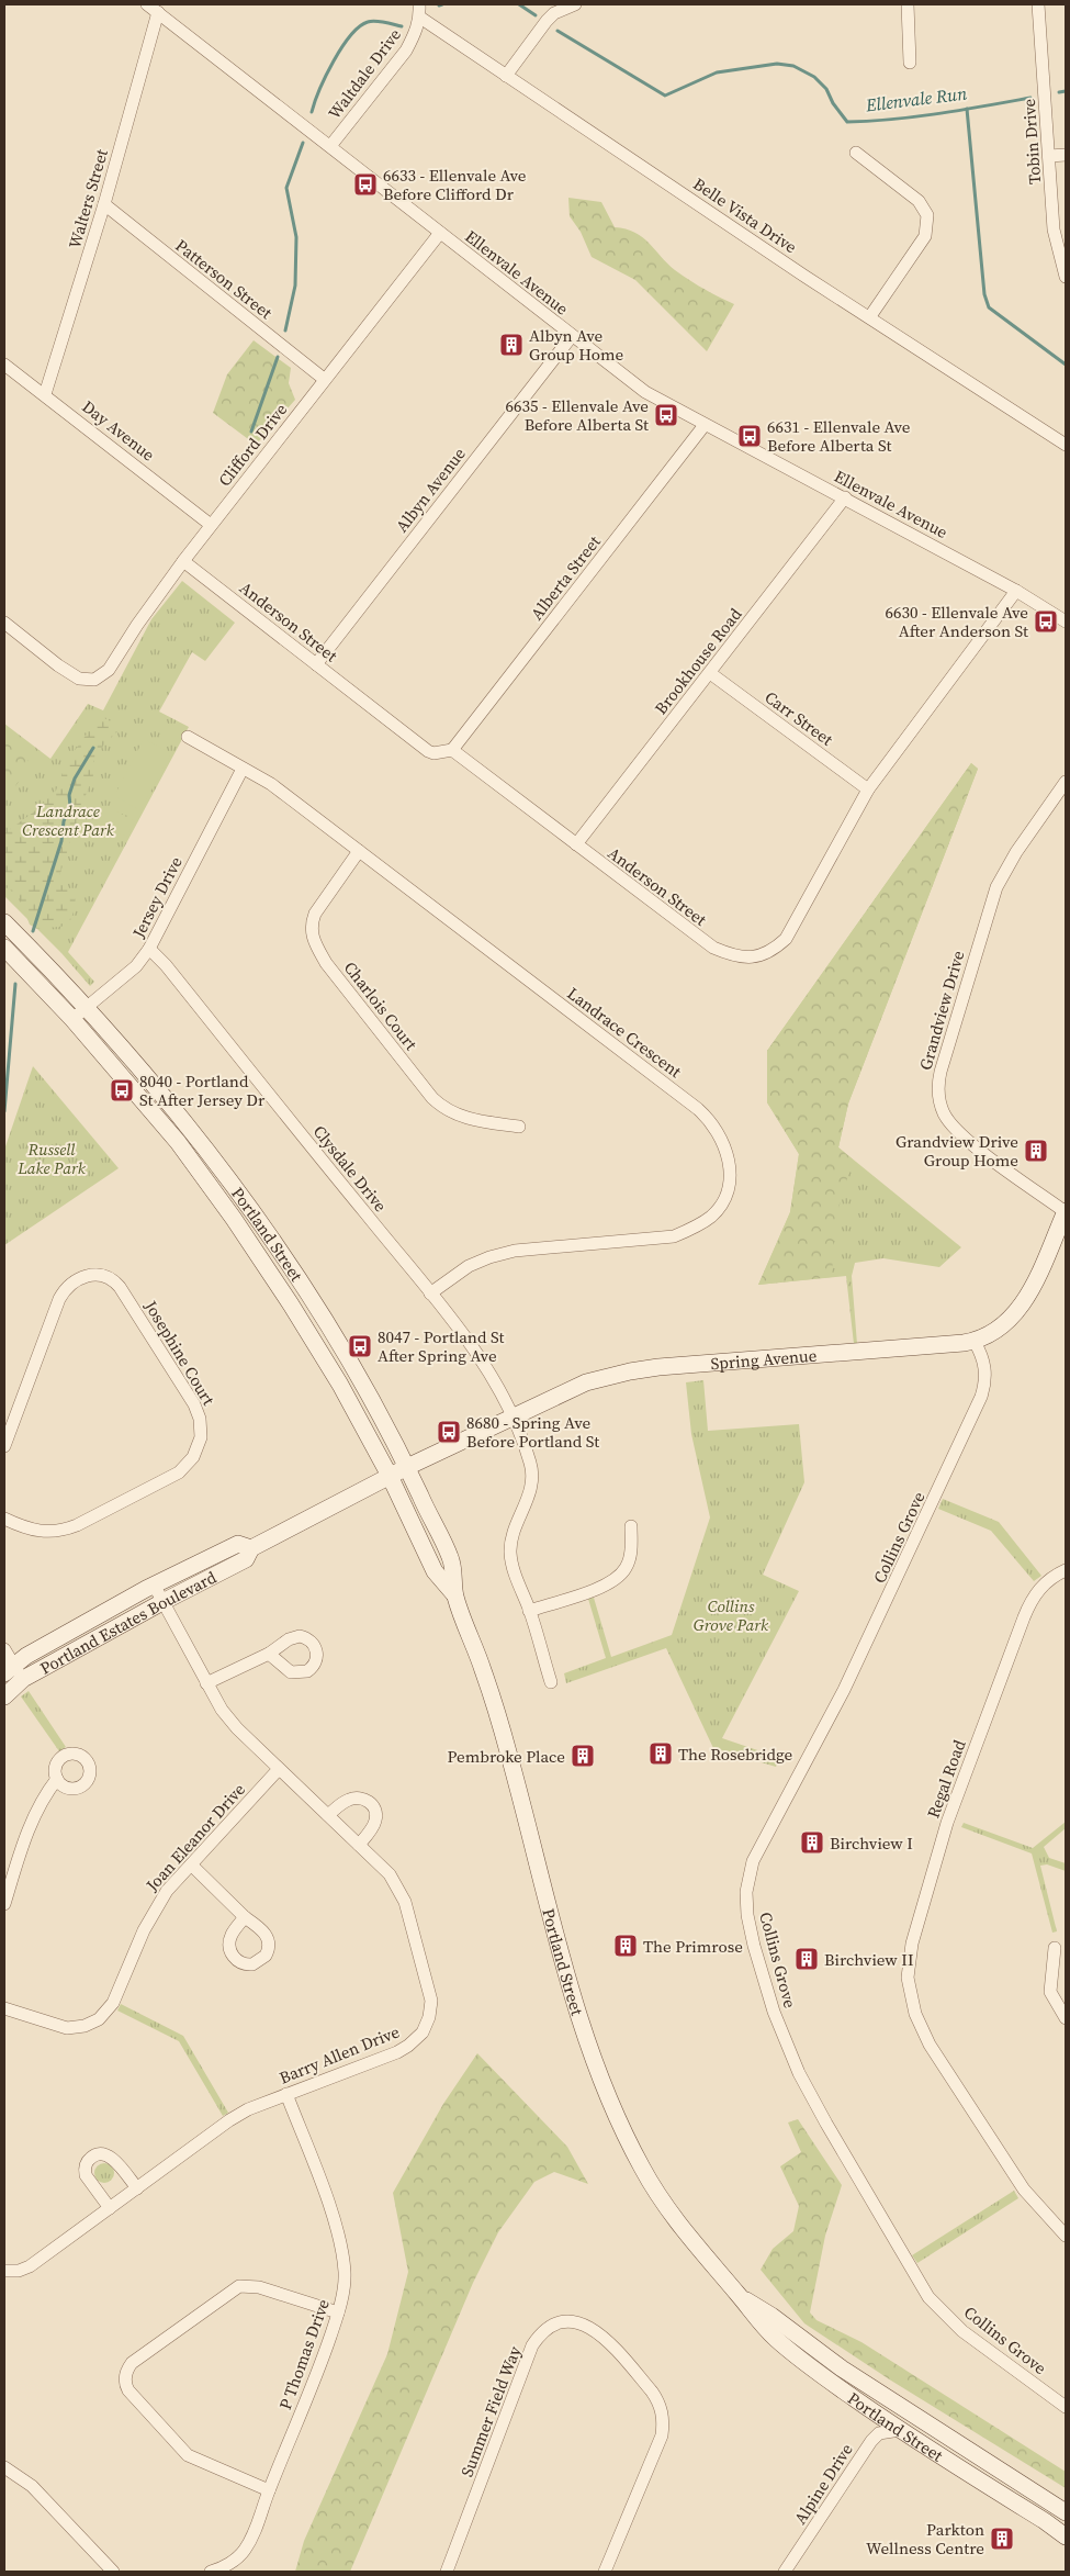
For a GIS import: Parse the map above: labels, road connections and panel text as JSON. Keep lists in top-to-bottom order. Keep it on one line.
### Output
{"streets":{"main road":["Portland Street","Spring Avenue","Portland Estates Boulevard"],"street":["Waltdale Drive","Tobin Drive","Walters Street","Belle Vista Drive","Ellenvale Avenue","Patterson Street","Day Avenue","Clifford Drive","Albyn Avenue","Alberta Street","Anderson Street","Brookhouse Road","Carr Street","Jersey Drive","Charlois Court","Grandview Drive","Landrace Crescent","Clysdale Drive","Josephine Court","Collins Grove","Regal Road","Joan Eleanor Drive","Barry Allen Drive","P Thomas Drive","Summer Field Way","Alpine Drive"]},"crossings":[["Waltdale Drive","Belle Vista Drive"],["Waltdale Drive","Ellenvale Avenue"],["Walters Street","Ellenvale Avenue"],["Walters Street","Patterson Street"],["Walters Street","Day Avenue"],["Ellenvale Avenue","Clifford Drive"],["Ellenvale Avenue","Albyn Avenue"],["Ellenvale Avenue","Alberta Street"],["Ellenvale Avenue","Anderson Street"],["Ellenvale Avenue","Brookhouse Road"],["Patterson Street","Clifford Drive"],["Day Avenue","Clifford Drive"],["Clifford Drive","Anderson Street"],["Albyn Avenue","Anderson Street"],["Alberta Street","Anderson Street"],["Anderson Street","Brookhouse Road"],["Anderson Street","Carr Street"],["Brookhouse Road","Carr Street"],["Jersey Drive","Landrace Crescent"],["Jersey Drive","Clysdale Drive"],["Jersey Drive","Portland Street"],["Charlois Court","Landrace Crescent"],["Grandview Drive","Spring Avenue"],["Landrace Crescent","Clysdale Drive"],["Clysdale Drive","Spring Avenue"],["Portland Street","Spring Avenue"],["Portland Street","Portland Estates Boulevard"],["Portland Street","Alpine Drive"],["Spring Avenue","Collins Grove"],["Spring Avenue","Portland Estates Boulevard"],["Portland Estates Boulevard","Barry Allen Drive"],["Joan Eleanor Drive","Barry Allen Drive"],["Barry Allen Drive","P Thomas Drive"]],"water":["Ellenvale Run"],"parks":["Landrace Crescent Park","Russell Lake Park","Collins Grove Park"],"places":{"bus stop":["6633 - Ellenvale Ave Before Clifford Dr","6635 - Ellenvale Ave Before Alberta St","6631 - Ellenvale Ave Before Alberta St","6630 - Ellenvale Ave After Anderson St","8040 - Portland St After Jersey Dr","8047 - Portland St After Spring Ave","8680 - Spring Ave Before Portland St"],"building":["Albyn Ave Group Home","Grandview Drive Group Home","The Rosebridge","Pembroke Place","Birchview I","The Primrose","Birchview II","Parkton Wellness Centre"]}}
